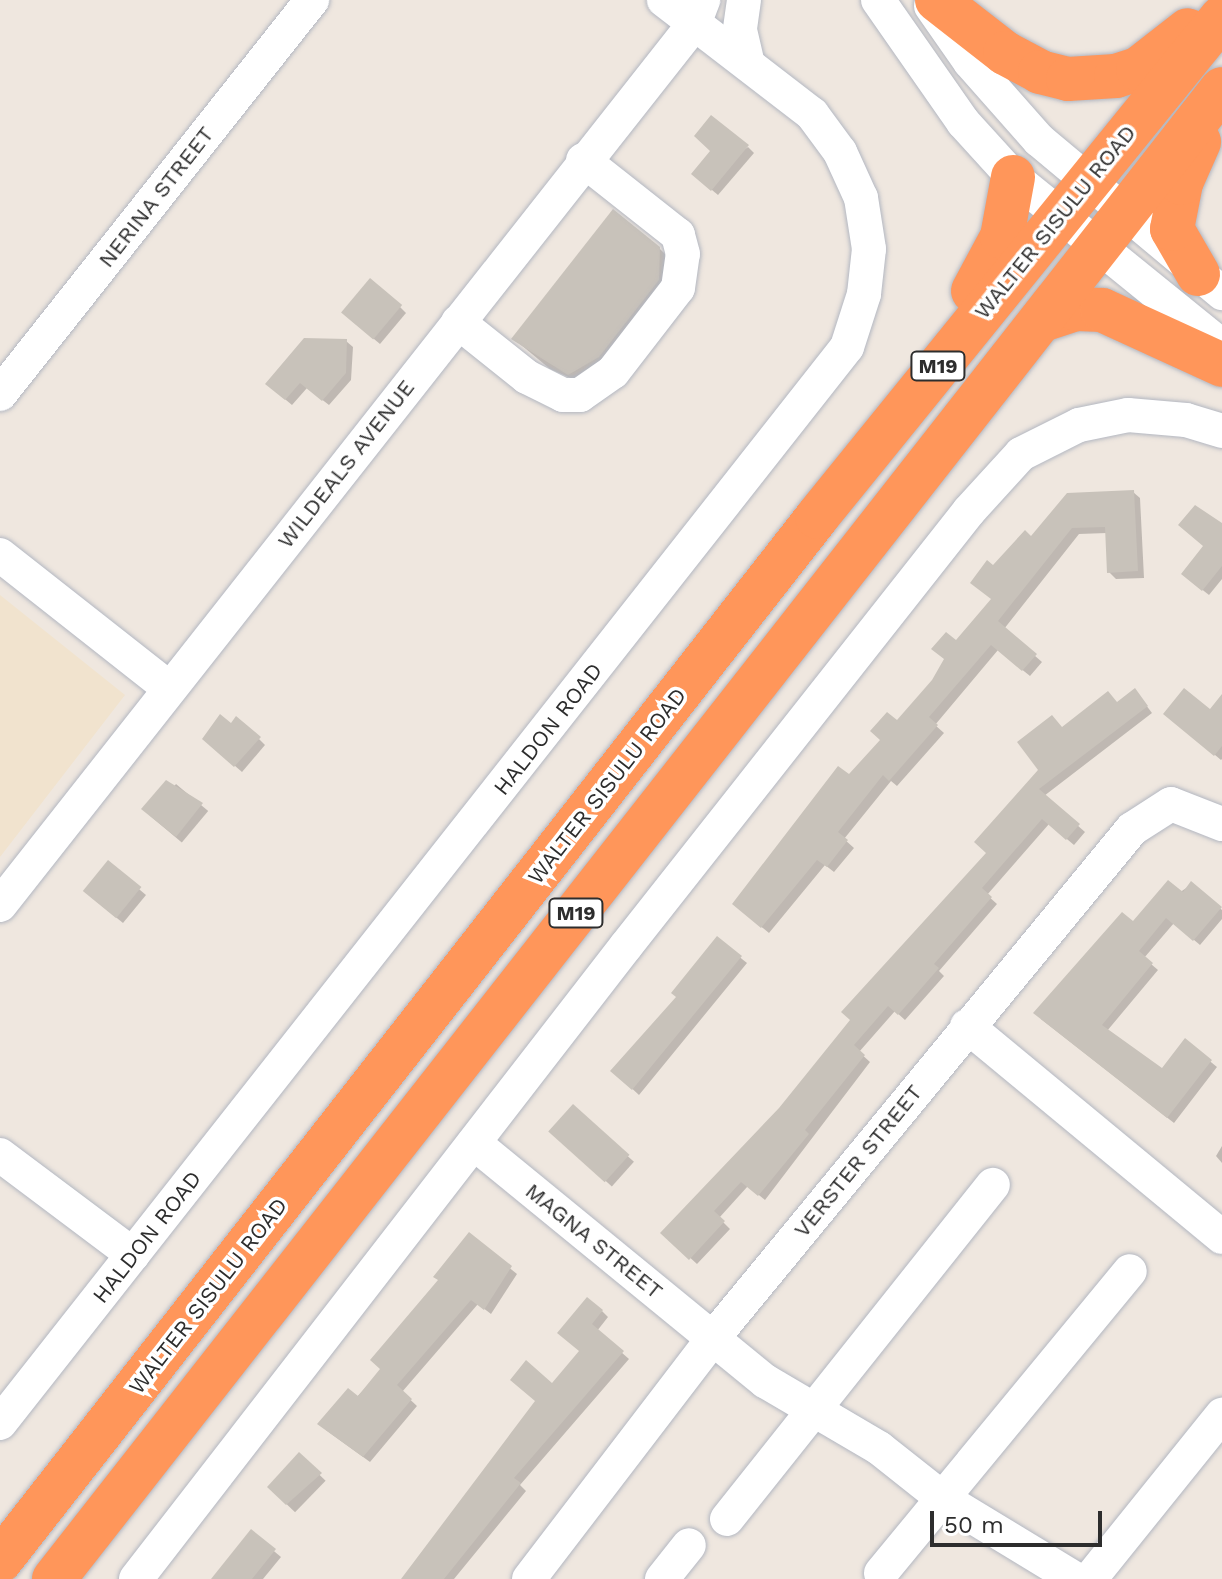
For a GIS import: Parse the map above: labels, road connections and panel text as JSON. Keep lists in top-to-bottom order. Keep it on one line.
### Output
{"streets":{"highway":["WALTER SISULU ROAD","M19"],"street":["NERINA STREET","WILDEALS AVENUE","HALDON ROAD","VERSTER STREET","MAGNA STREET"]},"crossings":[["WILDEALS AVENUE","HALDON ROAD"],["VERSTER STREET","MAGNA STREET"]],"scale_bar":"50 m"}
